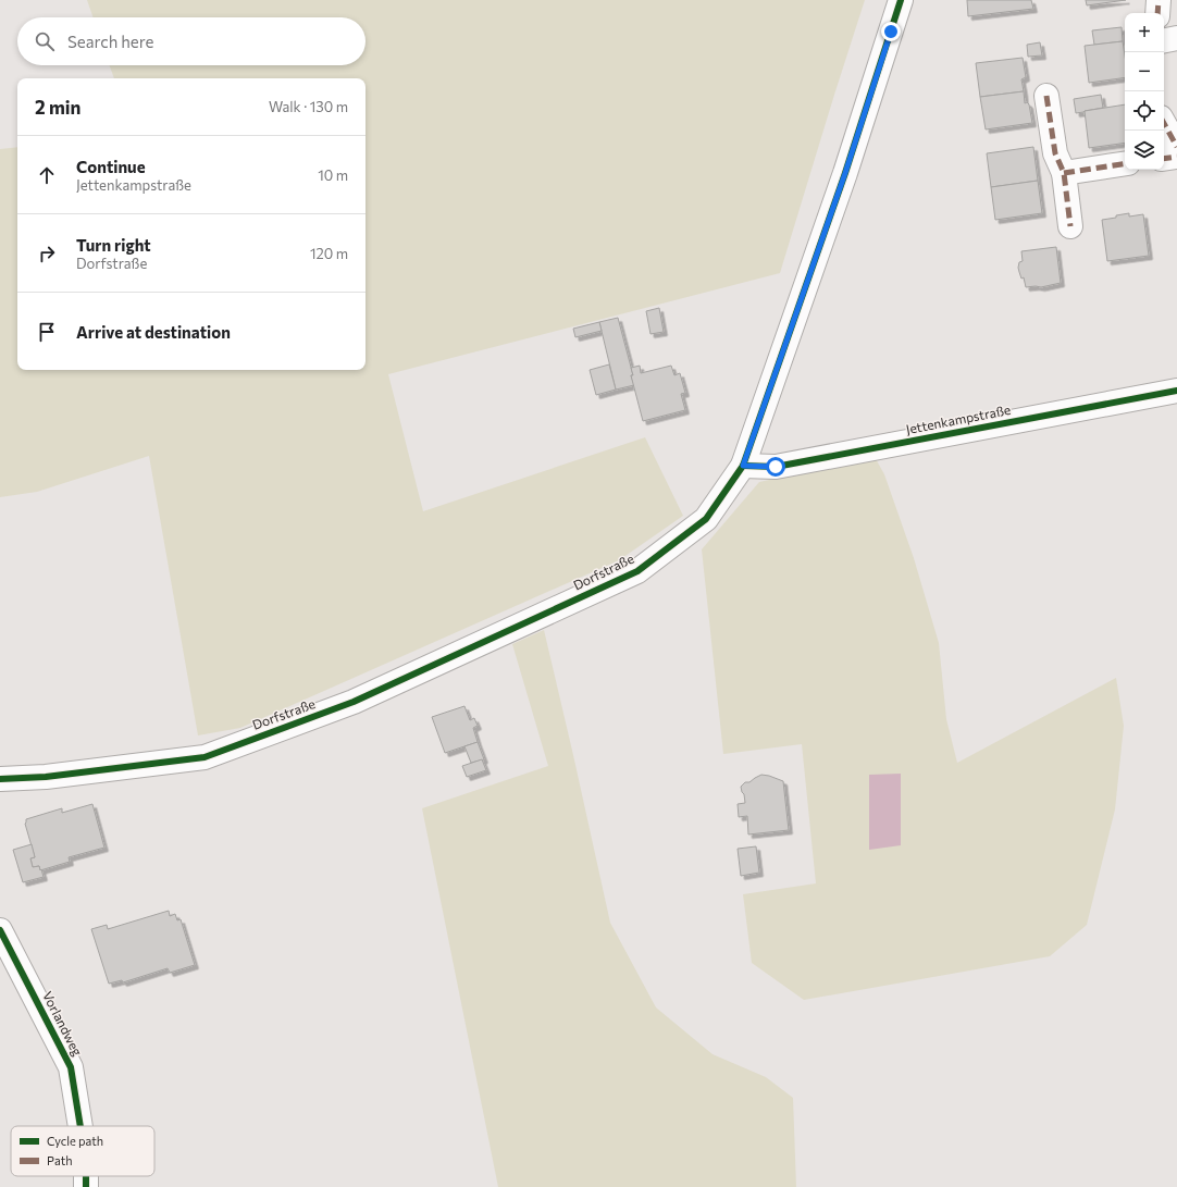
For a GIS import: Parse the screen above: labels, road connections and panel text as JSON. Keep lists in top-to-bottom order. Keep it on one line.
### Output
{"streets":{"street":["Jettenkampstraße","Dorfstraße","Vorlandweg"]},"crossings":[["Jettenkampstraße","Dorfstraße"]],"legend":["Cycle path","Path"],"page":{"map_buttons":["+","−"],"search":"Search here","heading":["2 min","Walk · 130 m"],"list":[["Continue","Jettenkampstraße","10 m"],["Turn right","Dorfstraße","120 m"],"Arrive at destination"]}}
